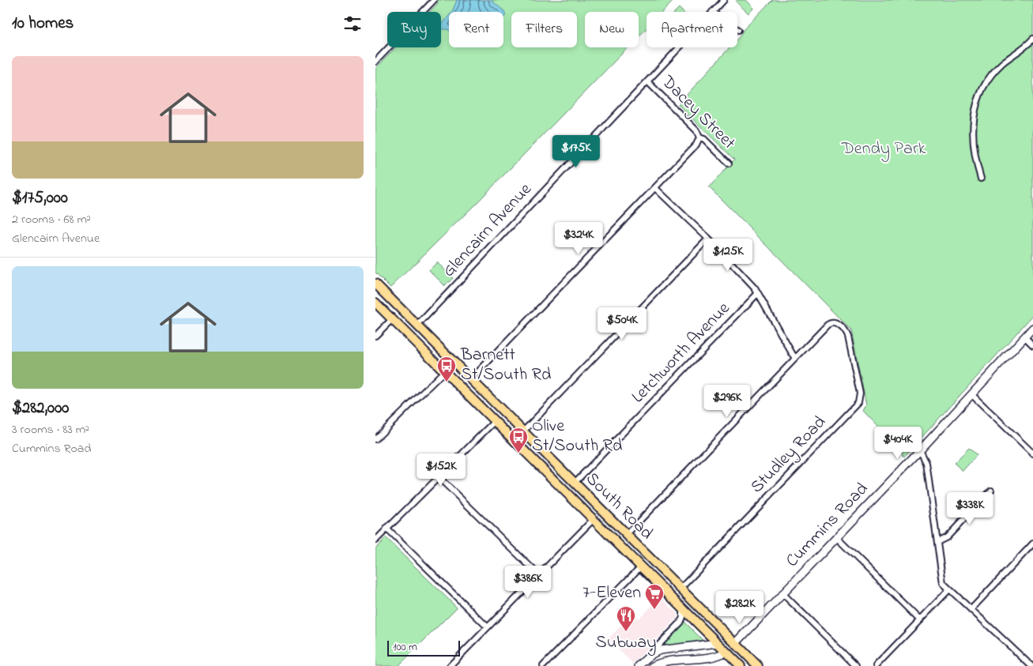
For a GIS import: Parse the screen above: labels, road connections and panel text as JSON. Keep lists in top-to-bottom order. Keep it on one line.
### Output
{"streets":{"main road":["South Road","Cummins Road"],"street":["Dacey Street","Glencairn Avenue","Letchworth Avenue","Studley Road"]},"crossings":[["Dacey Street","Glencairn Avenue"],["Glencairn Avenue","South Road"],["Letchworth Avenue","South Road"],["Studley Road","South Road"],["South Road","Cummins Road"]],"parks":["Dendy Park"],"places":{"bus stop":["Barnett St/South Rd","Olive St/South Rd"],"supermarket":["7-Eleven"],"restaurant":["Subway"]},"scale_bar":"100 m","page":{"heading":"10 homes","chip":["Buy","Rent","Filters","New","Apartment"],"list":[{"name":"$175,000","note":"2 rooms · 68 m² · Glencairn Avenue"},{"name":"$282,000","note":"3 rooms · 83 m² · Cummins Road"}],"price":["$175K","$324K","$125K","$504K","$296K","$404K","$152K","$338K","$386K","$282K"],"scale":"100 m"}}
